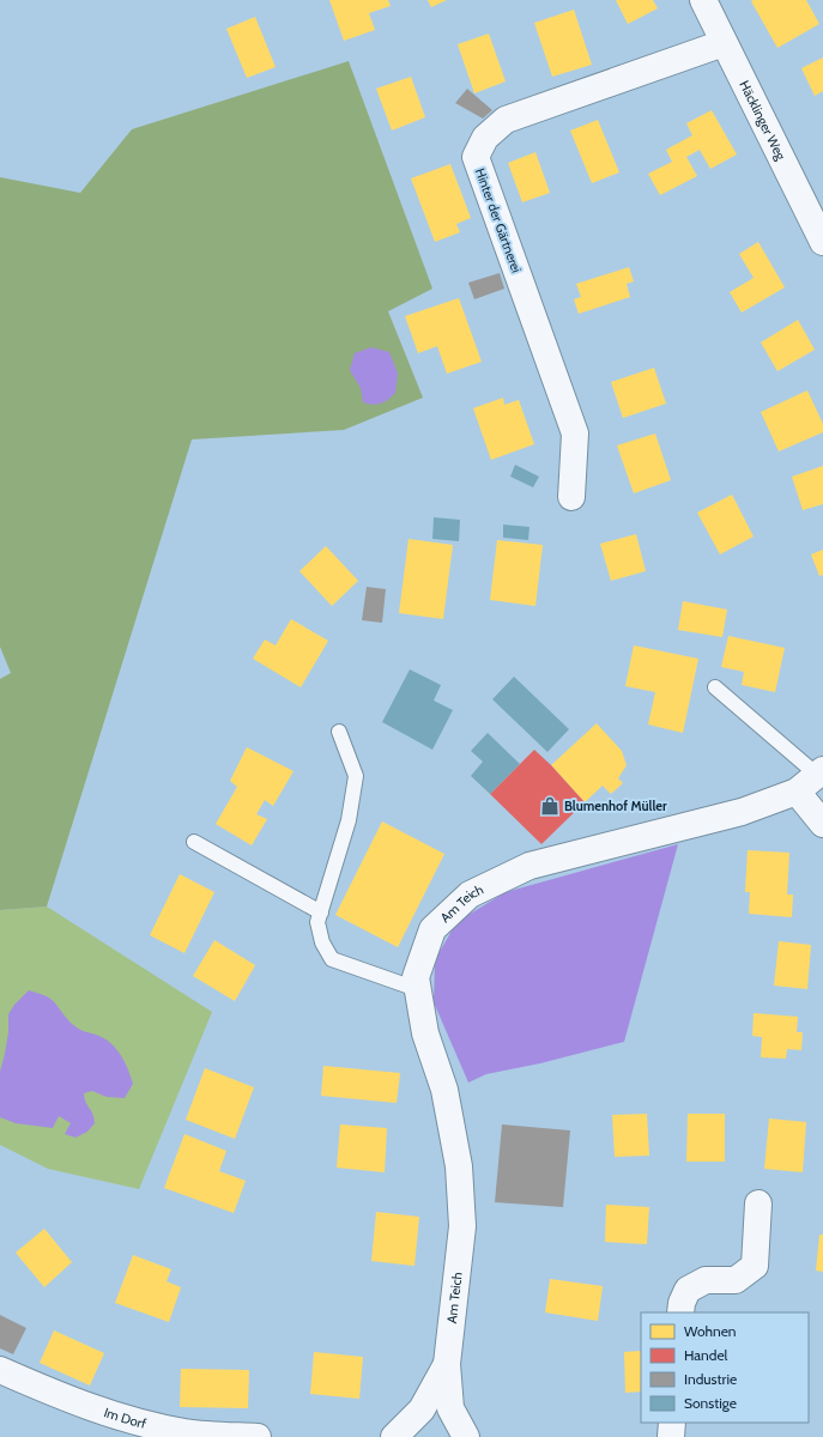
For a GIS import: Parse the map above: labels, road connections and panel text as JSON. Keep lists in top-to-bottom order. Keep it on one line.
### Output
{"streets":{"street":["Häcklinger Weg","Hinter der Gärtnerei","Am Teich","Im Dorf"]},"crossings":[["Häcklinger Weg","Hinter der Gärtnerei"]],"places":{"shop":["Blumenhof Müller"]},"legend":["Wohnen","Handel","Industrie","Sonstige"]}
